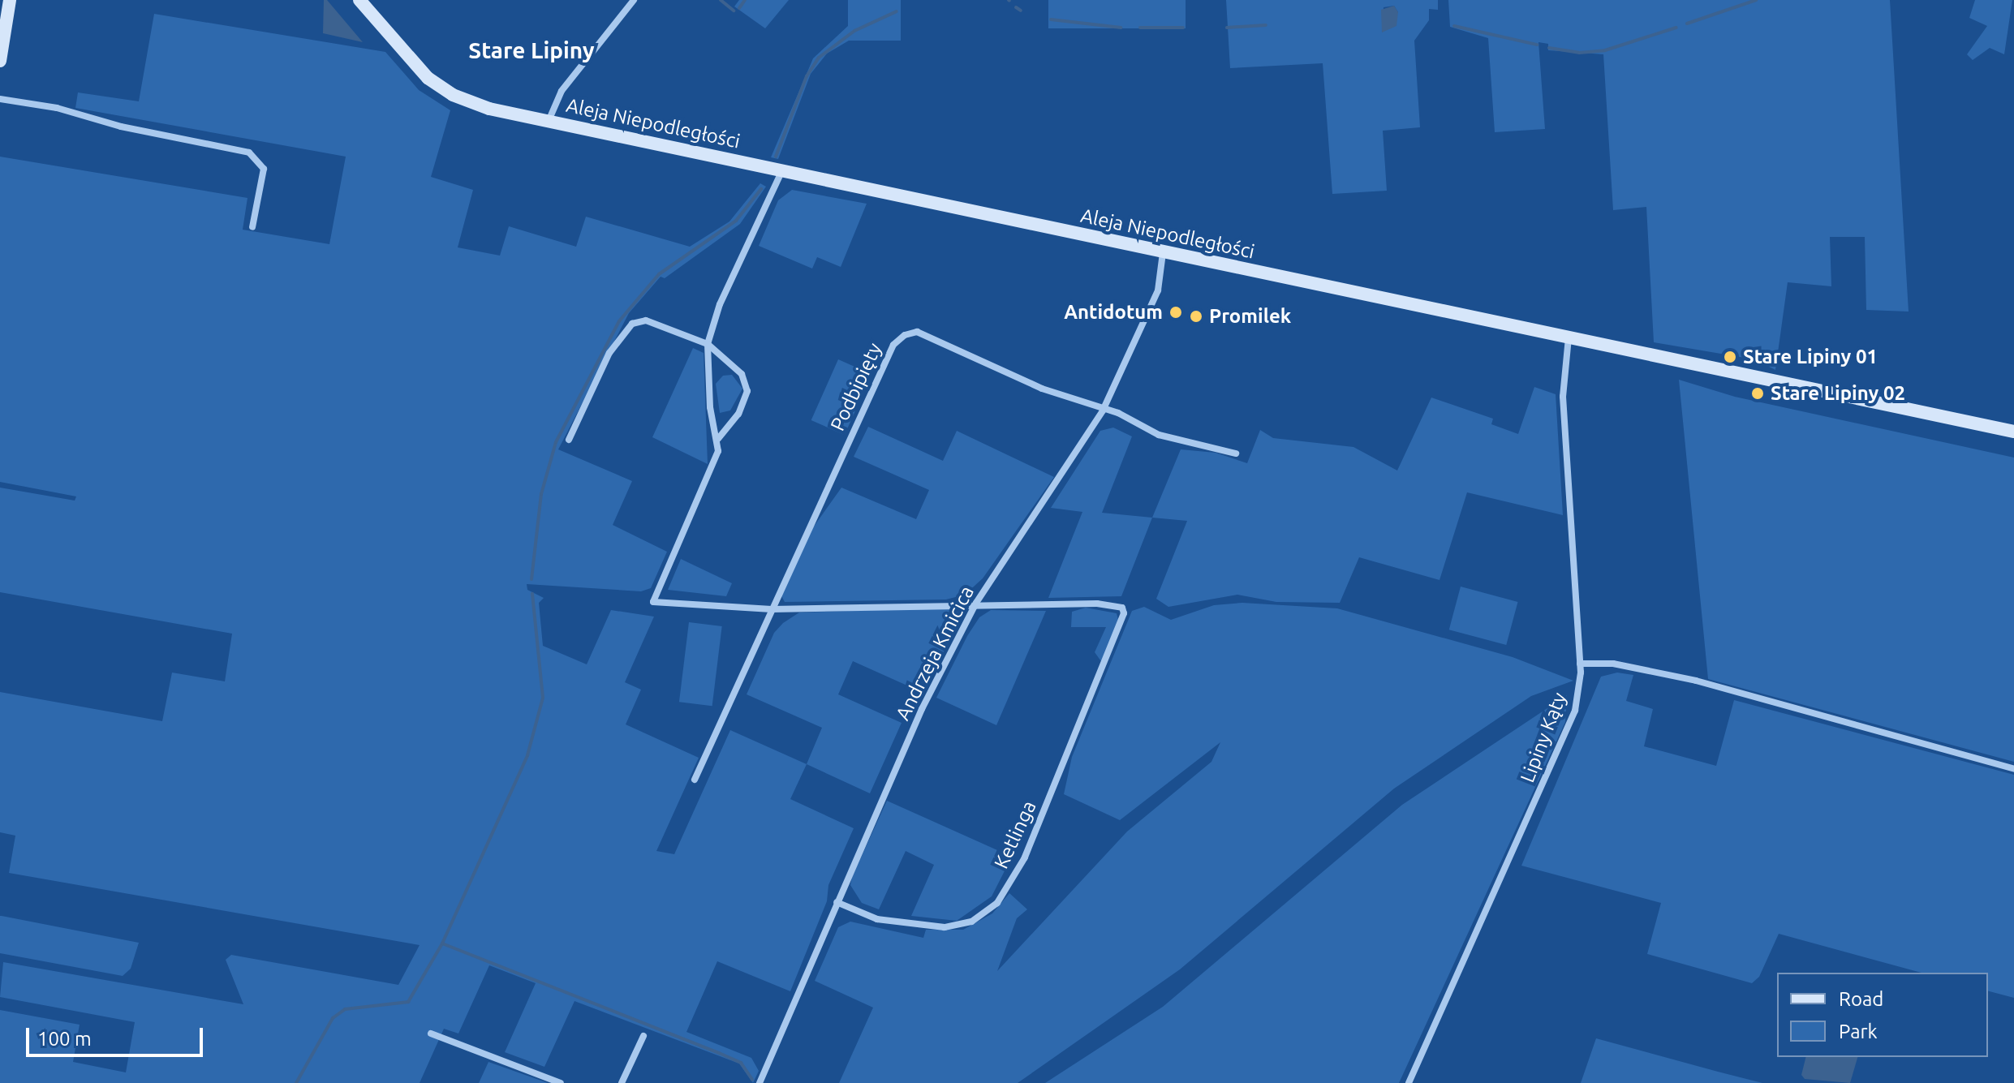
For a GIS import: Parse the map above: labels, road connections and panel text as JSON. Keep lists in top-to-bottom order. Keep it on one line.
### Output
{"streets":{"street":["Aleja Niepodległości","Podbipięty","Andrzeja Kmicica","Lipiny Kąty","Ketlinga"]},"crossings":[["Aleja Niepodległości","Andrzeja Kmicica"],["Aleja Niepodległości","Lipiny Kąty"],["Podbipięty","Andrzeja Kmicica"],["Andrzeja Kmicica","Ketlinga"]],"districts":["Stare Lipiny"],"places":["Antidotum","Promilek","Stare Lipiny 01","Stare Lipiny 02"],"legend":["Road","Park"],"scale_bar":"100 m"}
